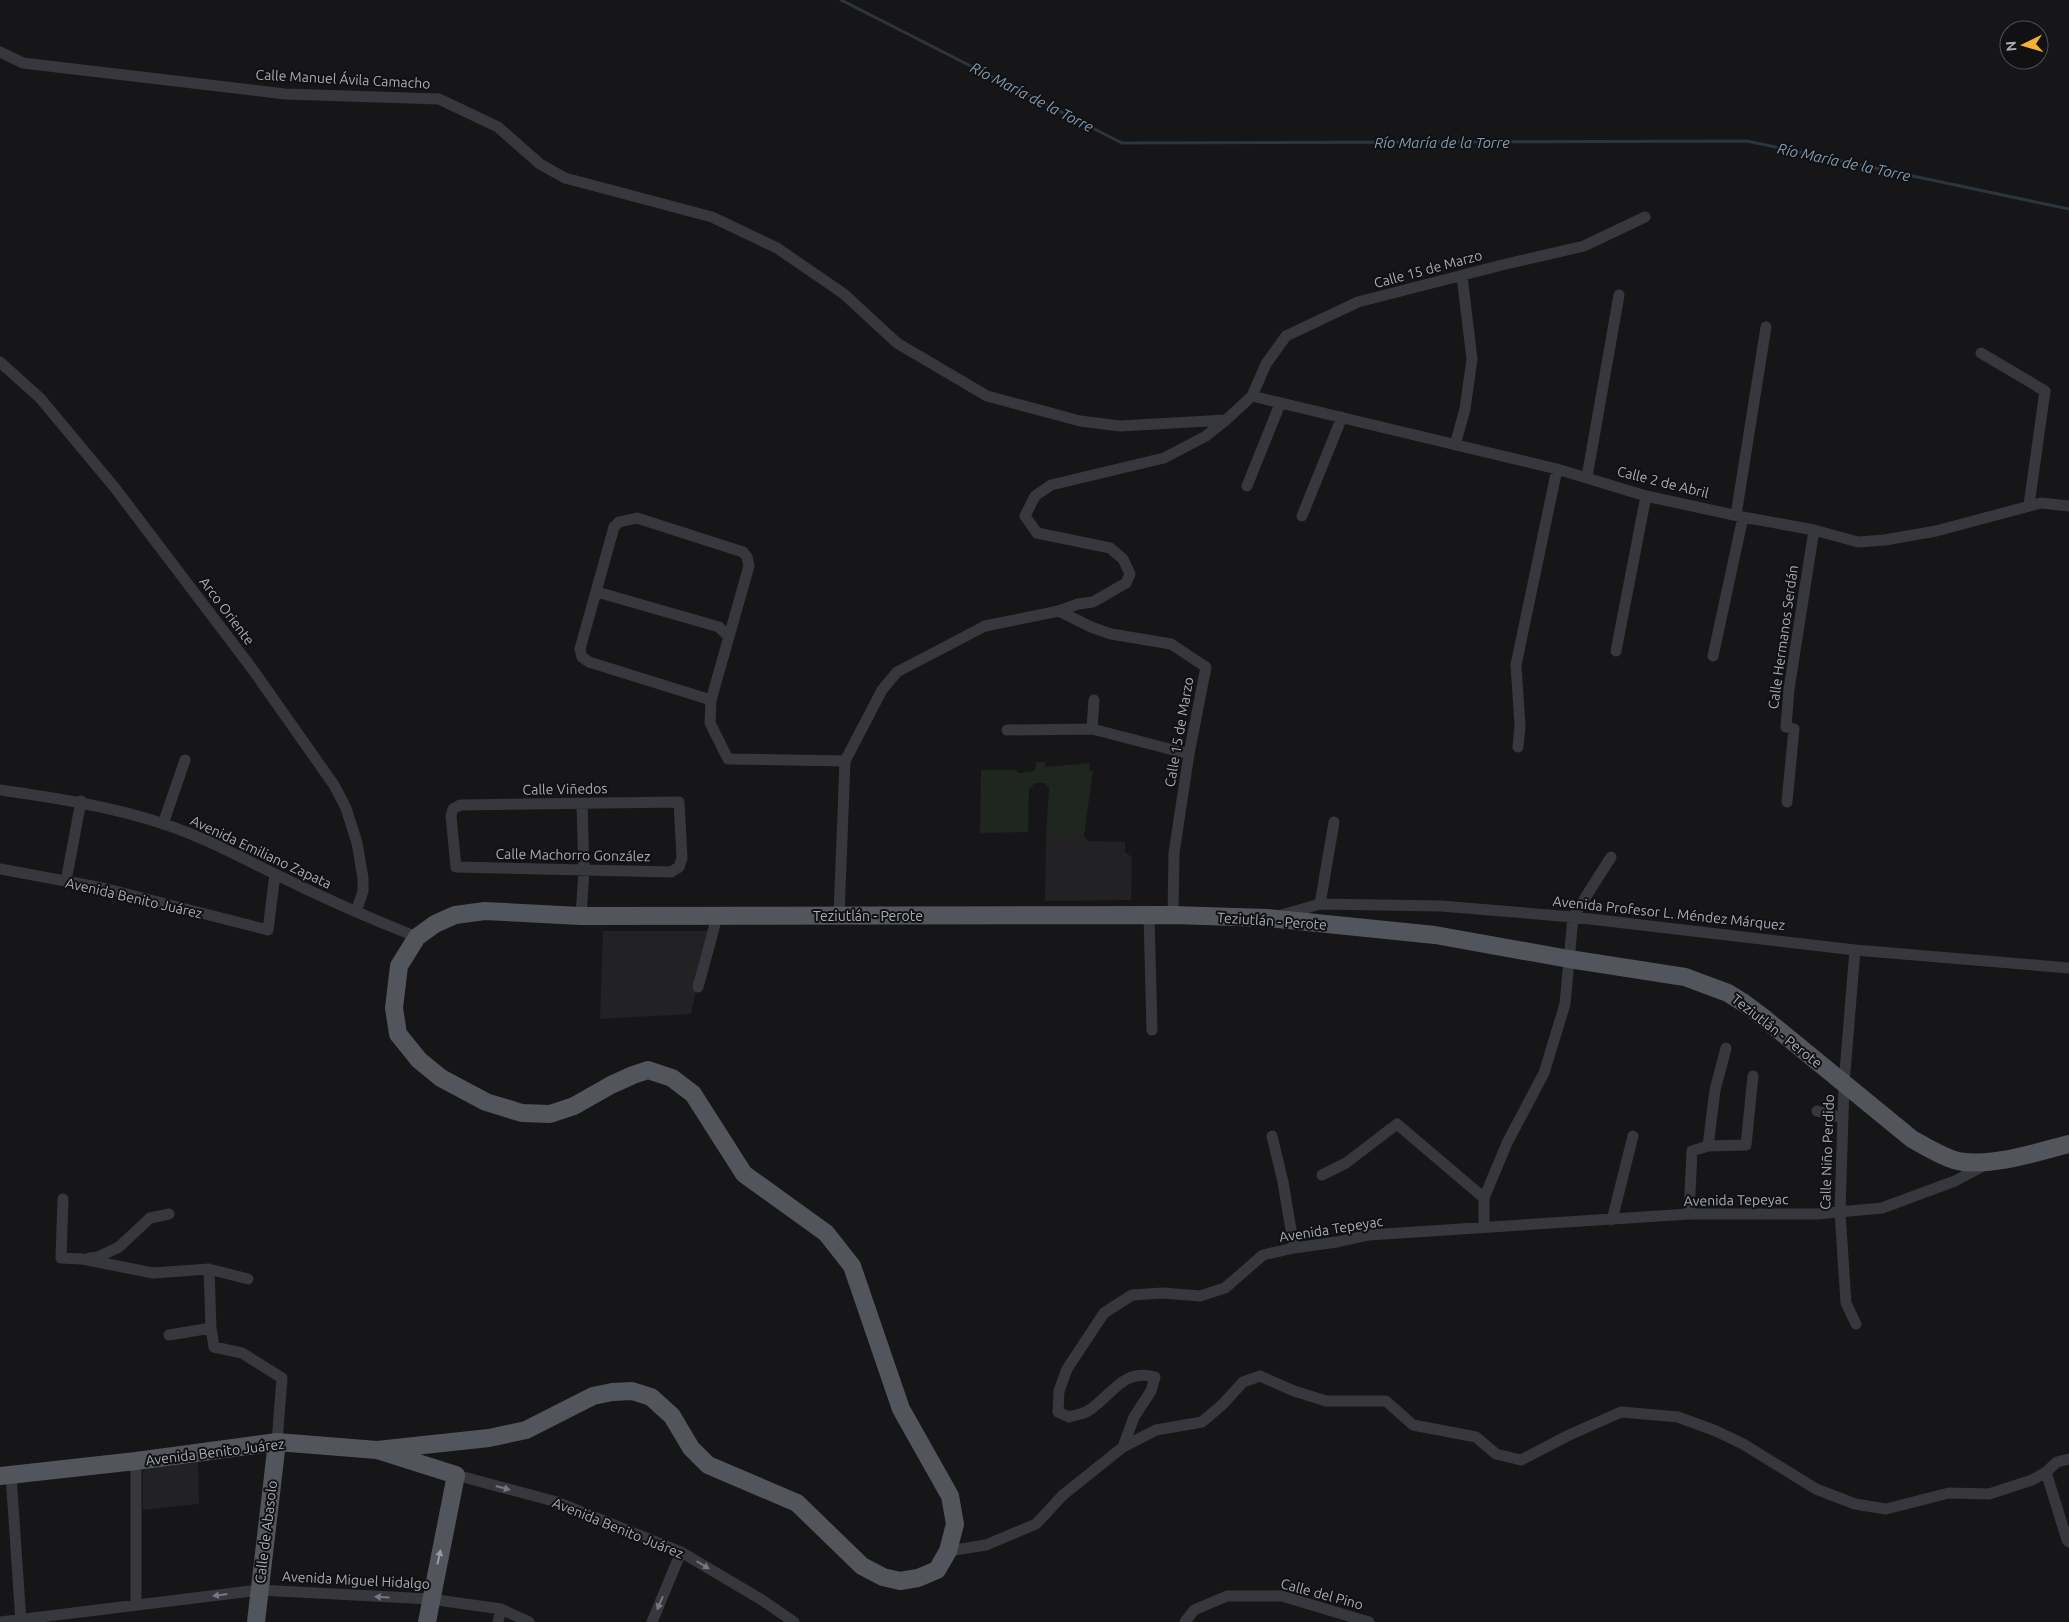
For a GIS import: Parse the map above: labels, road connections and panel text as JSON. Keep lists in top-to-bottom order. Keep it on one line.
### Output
{"streets":{"main road":["Avenida Benito Juárez","Teziutlán - Perote","Calle de Abasolo"],"street":["Calle Manuel Ávila Camacho","Calle 15 de Marzo","Calle 2 de Abril","Arco Oriente","Calle Hermanos Serdán","Calle Viñedos","Avenida Emiliano Zapata","Calle Machorro González","Avenida Profesor L. Méndez Márquez","Calle Niño Perdido","Avenida Tepeyac","Avenida Miguel Hidalgo","Calle del Pino"]},"crossings":[["Calle 15 de Marzo","Calle 2 de Abril"],["Calle 15 de Marzo","Teziutlán - Perote"],["Calle 2 de Abril","Calle Hermanos Serdán"],["Arco Oriente","Avenida Emiliano Zapata"],["Calle Viñedos","Calle Machorro González"],["Avenida Emiliano Zapata","Avenida Benito Juárez"],["Avenida Emiliano Zapata","Teziutlán - Perote"],["Avenida Benito Juárez","Calle de Abasolo"],["Avenida Profesor L. Méndez Márquez","Teziutlán - Perote"],["Avenida Profesor L. Méndez Márquez","Calle Niño Perdido"],["Teziutlán - Perote","Calle Niño Perdido"],["Teziutlán - Perote","Avenida Tepeyac"],["Calle Niño Perdido","Avenida Tepeyac"],["Calle de Abasolo","Avenida Miguel Hidalgo"]],"one_way":["Avenida Miguel Hidalgo"],"water":["Río María de la Torre"],"north":"left"}
